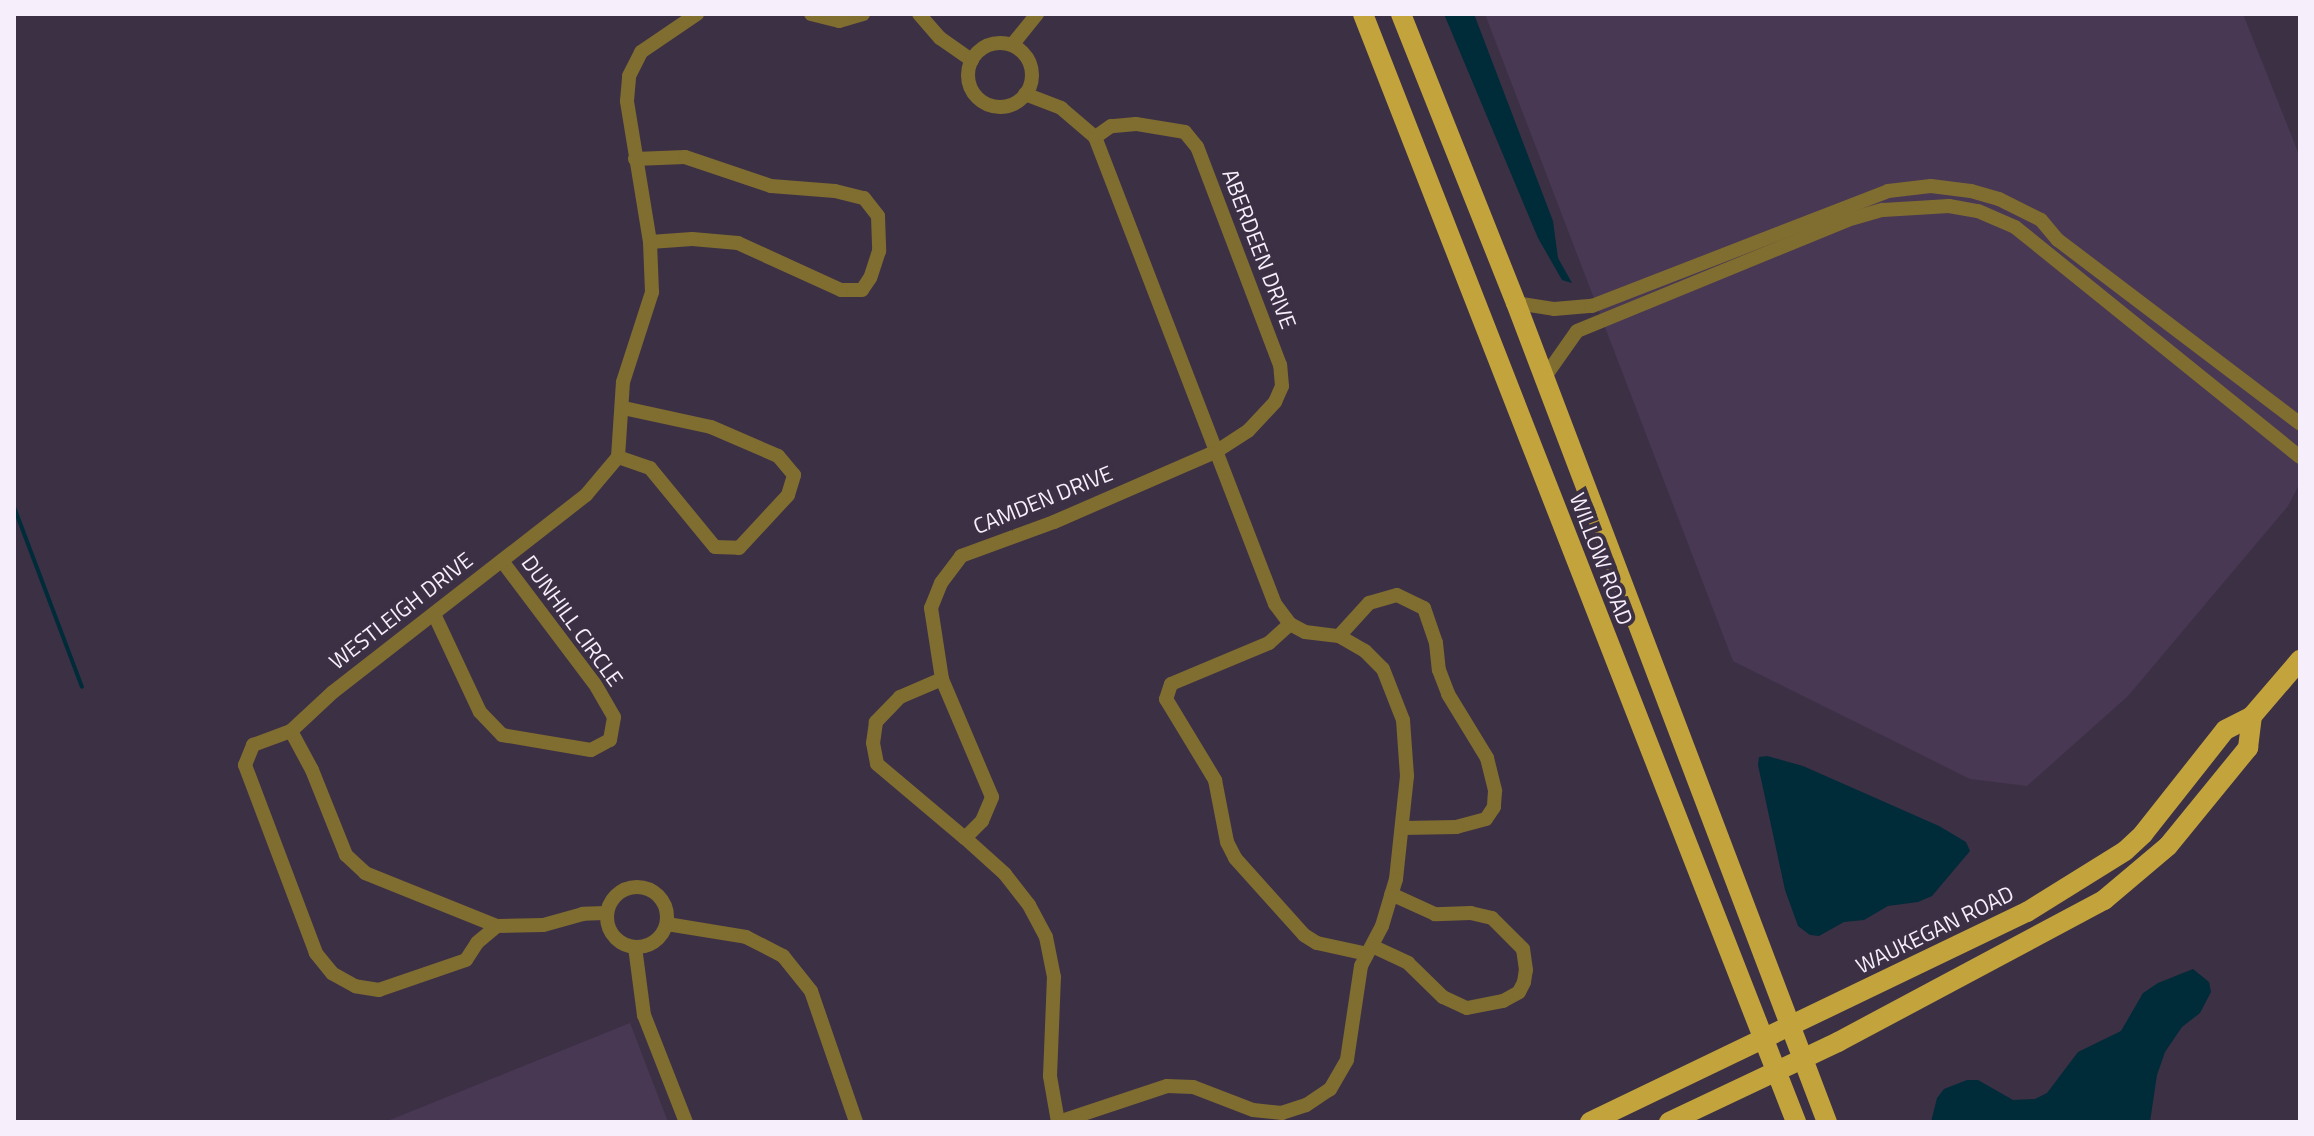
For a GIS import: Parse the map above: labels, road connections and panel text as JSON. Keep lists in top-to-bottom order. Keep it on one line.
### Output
{"streets":{"main road":["WILLOW ROAD","WAUKEGAN ROAD"],"street":["ABERDEEN DRIVE","CAMDEN DRIVE","WESTLEIGH DRIVE","DUNHILL CIRCLE"]},"crossings":[["ABERDEEN DRIVE","CAMDEN DRIVE"],["WILLOW ROAD","WAUKEGAN ROAD"],["WESTLEIGH DRIVE","DUNHILL CIRCLE"]]}
